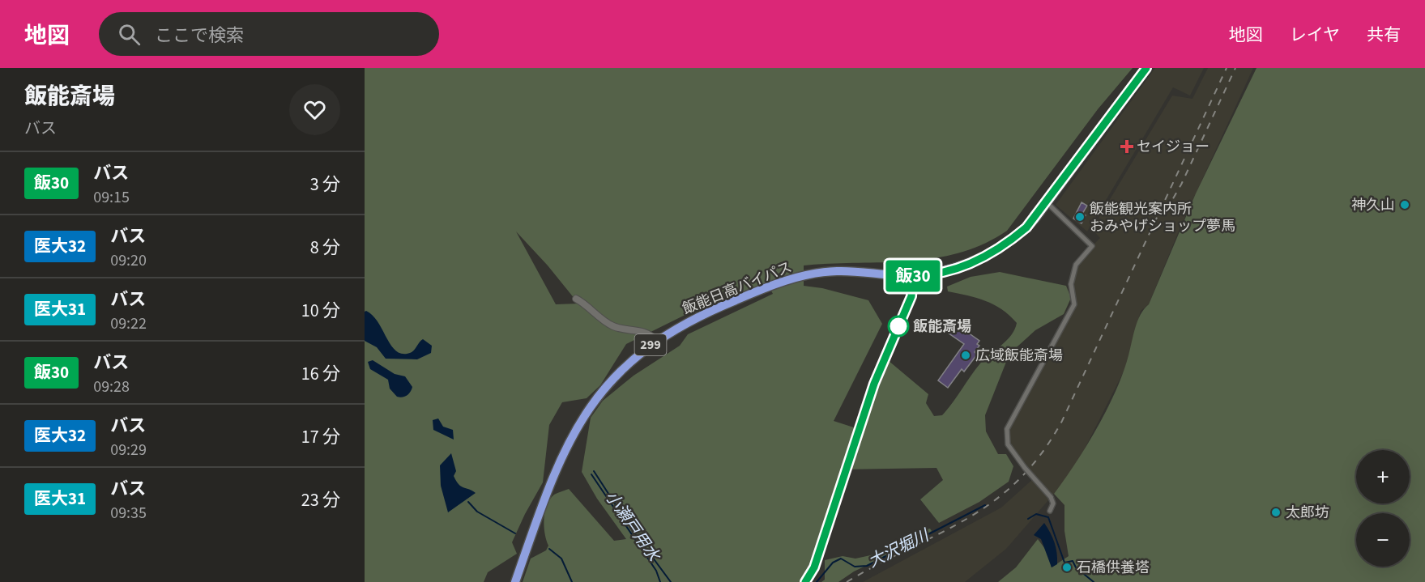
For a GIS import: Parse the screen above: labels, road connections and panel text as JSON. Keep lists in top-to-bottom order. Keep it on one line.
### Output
{"streets":{"highway":["飯能日高バイパス","299"]},"crossings":[["飯能日高バイパス","299"]],"water":["小瀬戸用水","大沢堀川"],"places":{"health":["セイジョー"],"other":["神久山","飯能観光案内所 おみやげショップ夢馬","飯能斎場","広域飯能斎場","太郎坊","石橋供養塔"]},"lines":["bus line 飯30"],"page":{"header":"地図","search":"ここで検索","nav":["地図","レイヤ","共有"],"heading":["飯能斎場","バス"],"on_map":"飯30","list":[{"mark":"飯30","name":"バス","note":"09:15","value":"3 分"},{"mark":"医大32","name":"バス","note":"09:20","value":"8 分"},{"mark":"医大31","name":"バス","note":"09:22","value":"10 分"},{"mark":"飯30","name":"バス","note":"09:28","value":"16 分"},{"mark":"医大32","name":"バス","note":"09:29","value":"17 分"},{"mark":"医大31","name":"バス","note":"09:35","value":"23 分"}],"map_buttons":["+","−"]}}
